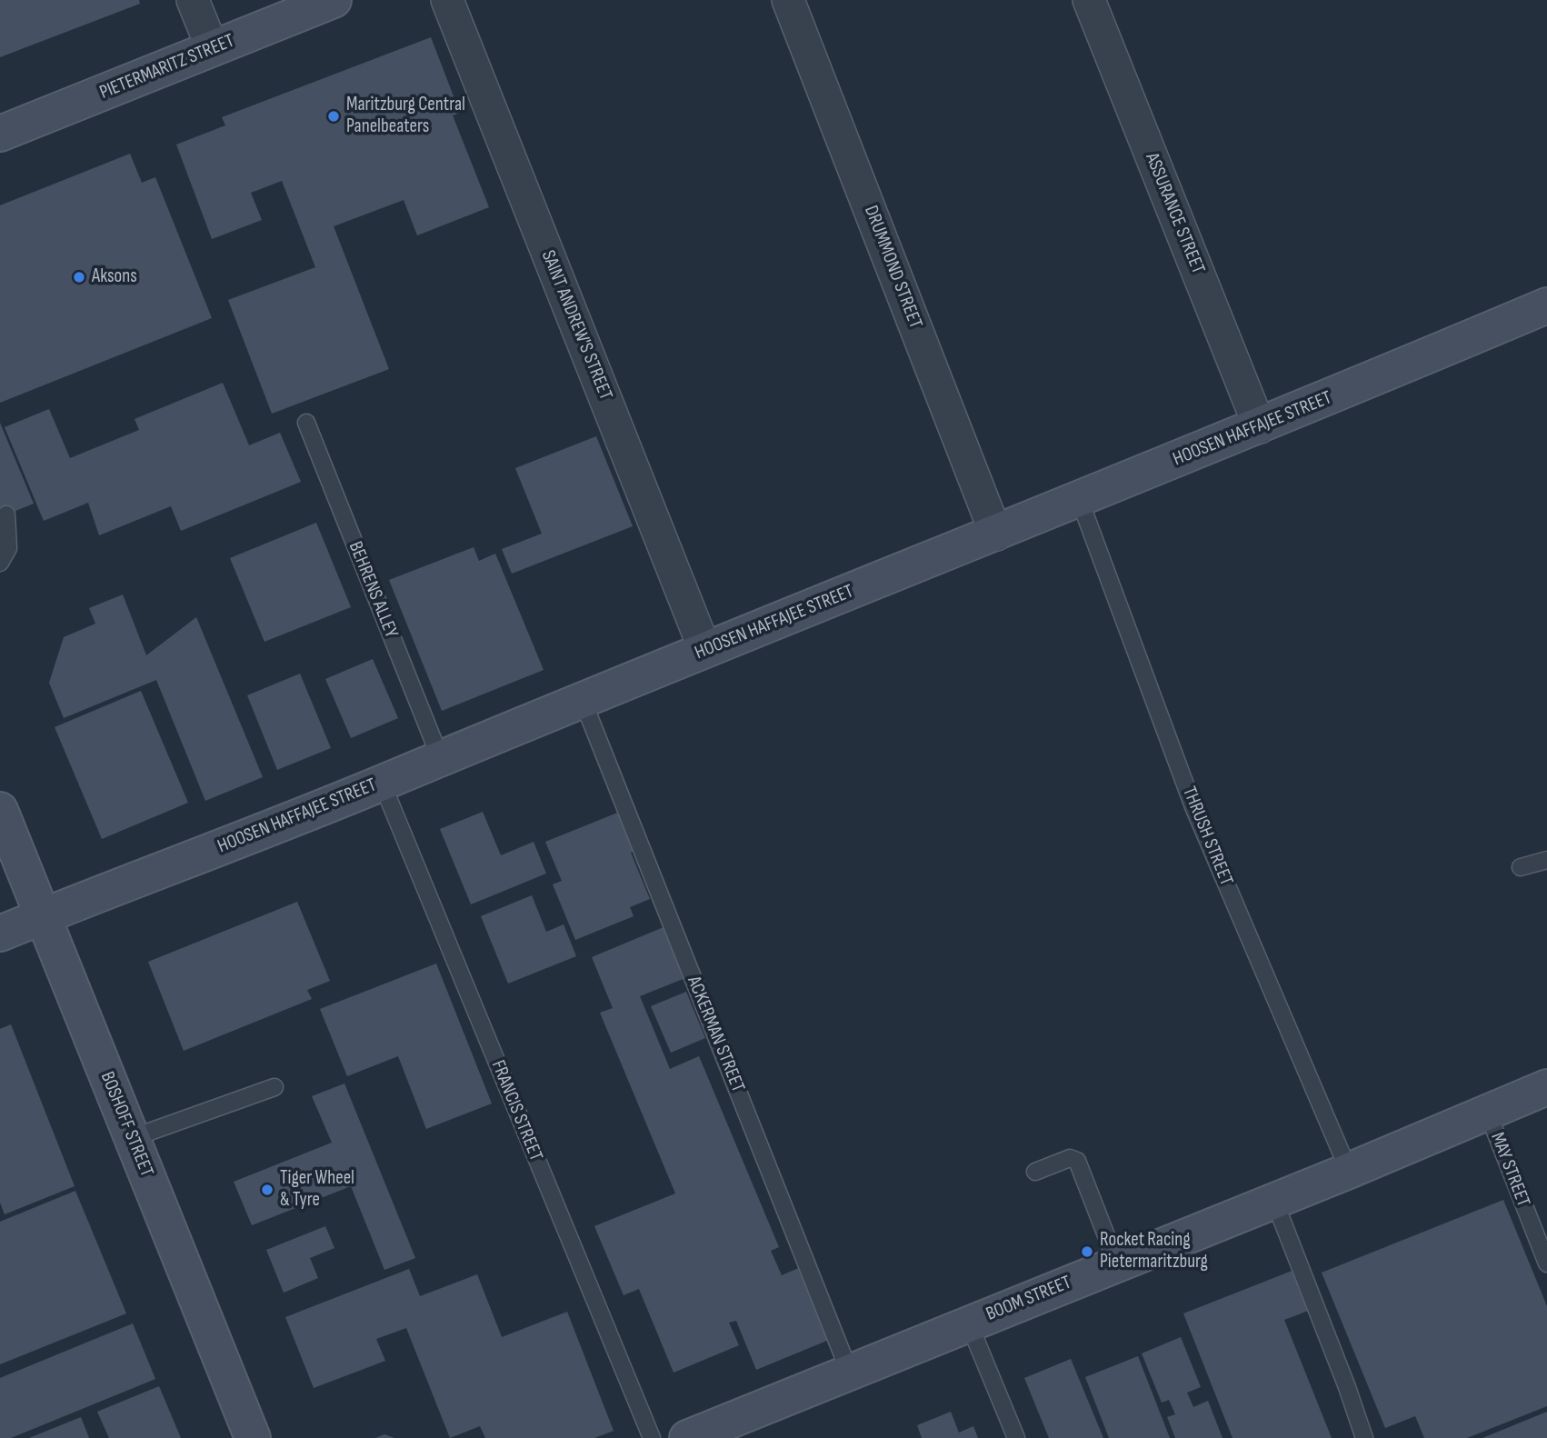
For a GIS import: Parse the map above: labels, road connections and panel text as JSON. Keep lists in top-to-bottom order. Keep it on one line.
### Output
{"streets":{"street":["PIETERMARITZ STREET","ASSURANCE STREET","DRUMMOND STREET","SAINT ANDREW'S STREET","HOOSEN HAFFAJEE STREET","BOSHOFF STREET","BOOM STREET"],"lane":["BEHRENS ALLEY","THRUSH STREET","ACKERMAN STREET","FRANCIS STREET","MAY STREET"]},"crossings":[["ASSURANCE STREET","HOOSEN HAFFAJEE STREET"],["DRUMMOND STREET","HOOSEN HAFFAJEE STREET"],["SAINT ANDREW'S STREET","HOOSEN HAFFAJEE STREET"],["HOOSEN HAFFAJEE STREET","BEHRENS ALLEY"],["HOOSEN HAFFAJEE STREET","THRUSH STREET"],["HOOSEN HAFFAJEE STREET","ACKERMAN STREET"],["HOOSEN HAFFAJEE STREET","FRANCIS STREET"],["HOOSEN HAFFAJEE STREET","BOSHOFF STREET"],["THRUSH STREET","BOOM STREET"],["ACKERMAN STREET","BOOM STREET"],["MAY STREET","BOOM STREET"]],"places":["Maritzburg Central Panelbeaters","Aksons","Tiger Wheel & Tyre","Rocket Racing Pietermaritzburg"]}
